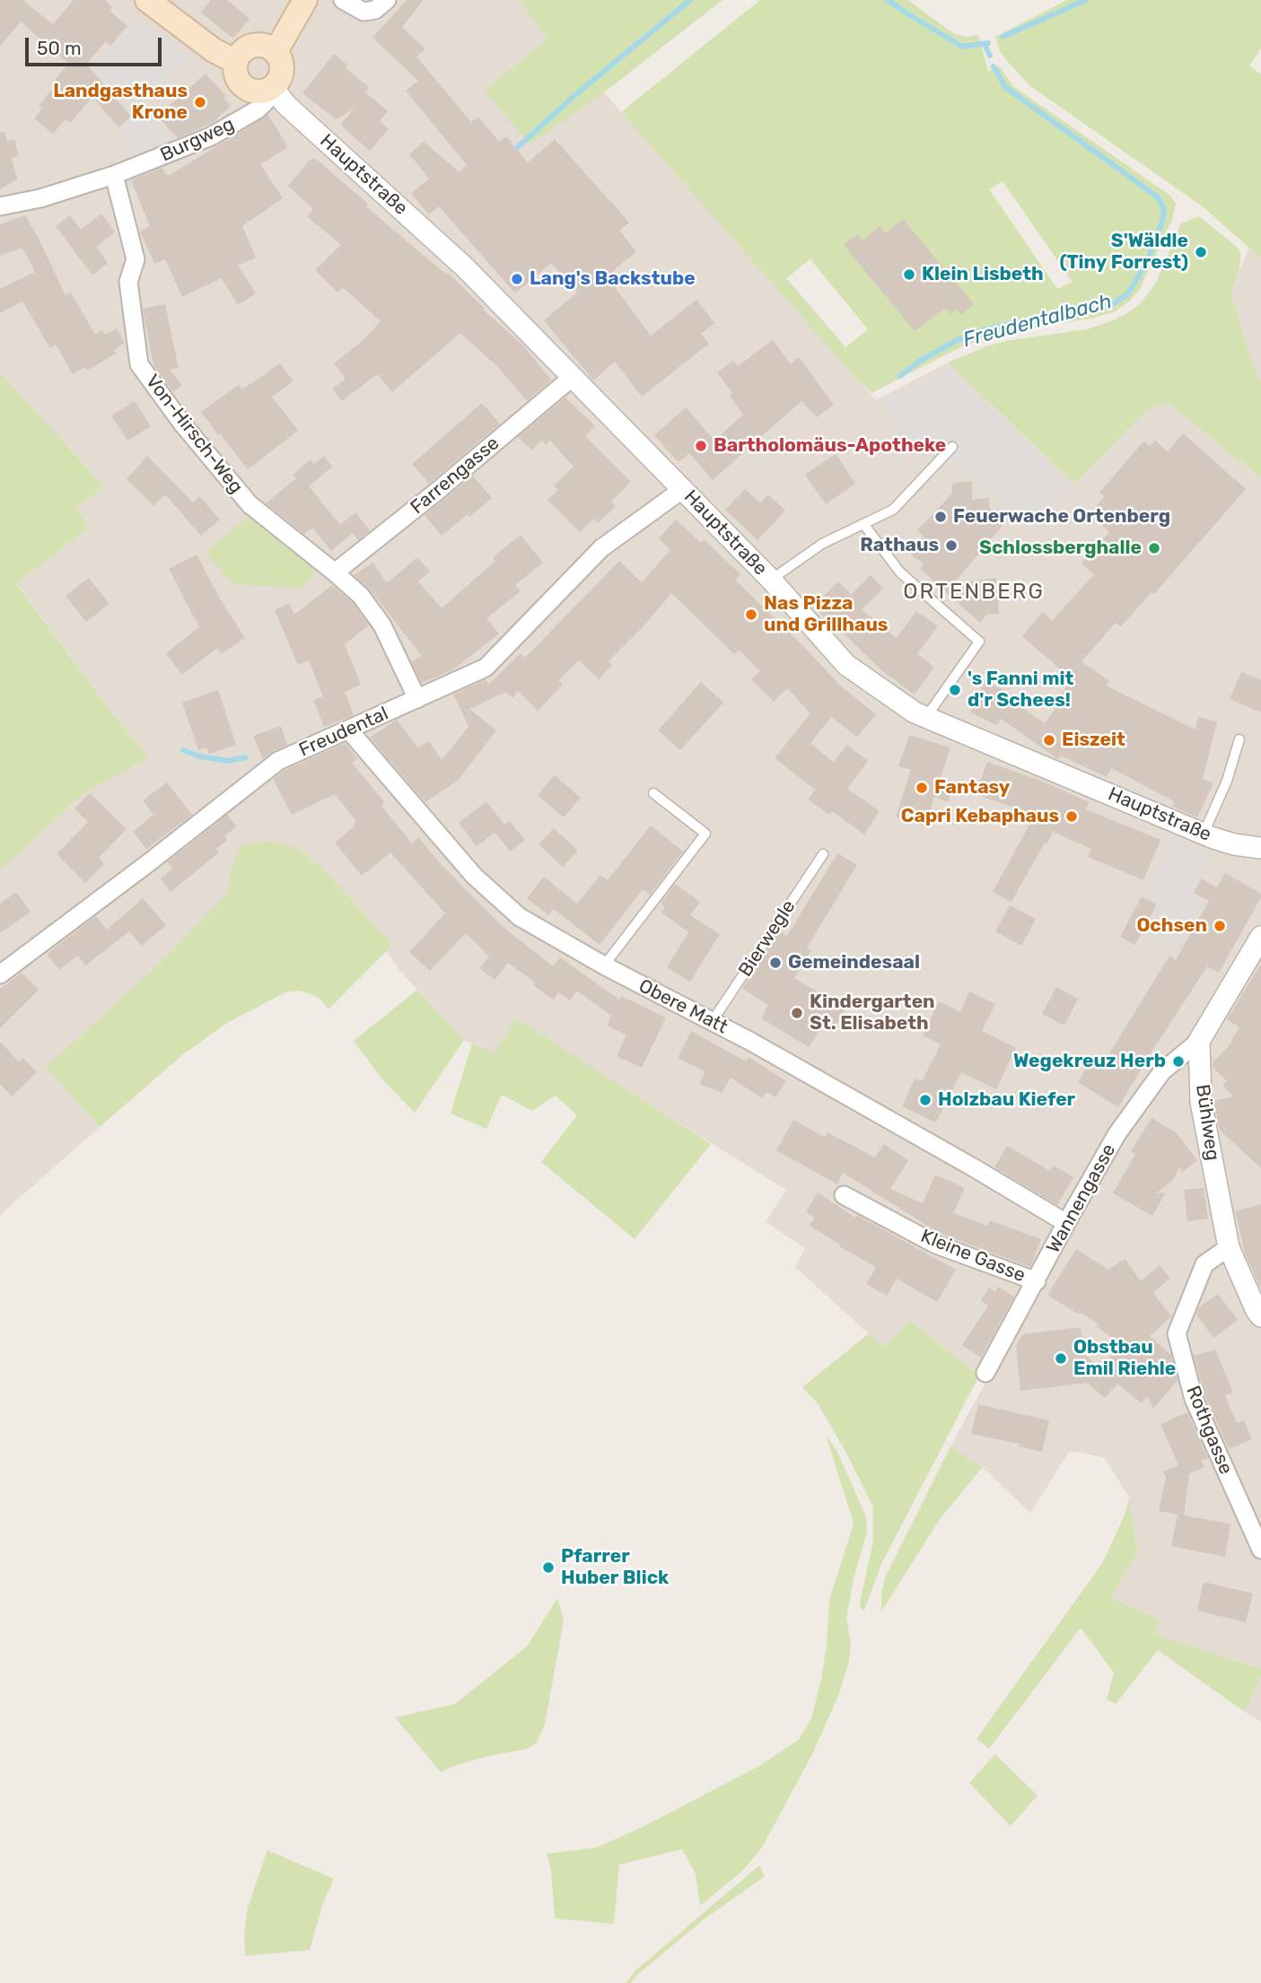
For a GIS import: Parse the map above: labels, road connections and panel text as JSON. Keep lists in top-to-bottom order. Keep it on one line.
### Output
{"streets":{"street":["Burgweg","Hauptstraße","Von-Hirsch-Weg","Farrengasse","Freudental","Obere Matt","Bühlweg","Wannengasse","Kleine Gasse","Rothgasse"],"lane":["Bierwegle"]},"crossings":[["Burgweg","Hauptstraße"],["Burgweg","Von-Hirsch-Weg"],["Hauptstraße","Farrengasse"],["Hauptstraße","Freudental"],["Von-Hirsch-Weg","Farrengasse"],["Freudental","Obere Matt"],["Bierwegle","Obere Matt"],["Obere Matt","Wannengasse"],["Bühlweg","Wannengasse"],["Bühlweg","Rothgasse"],["Wannengasse","Kleine Gasse"]],"districts":["ORTENBERG"],"water":["Freudentalbach"],"places":["Landgasthaus Krone","S'Wäldle (Tiny Forrest)","Klein Lisbeth","Lang's Backstube","Bartholomäus-Apotheke","Feuerwache Ortenberg","Rathaus","Schlossberghalle","Nas Pizza und Grillhaus","'s Fanni mit d'r Schees!","Eiszeit","Fantasy","Capri Kebaphaus","Ochsen","Gemeindesaal","Kindergarten St. Elisabeth","Wegekreuz Herb","Holzbau Kiefer","Obstbau Emil Riehle","Pfarrer Huber Blick"],"scale_bar":"50 m"}
